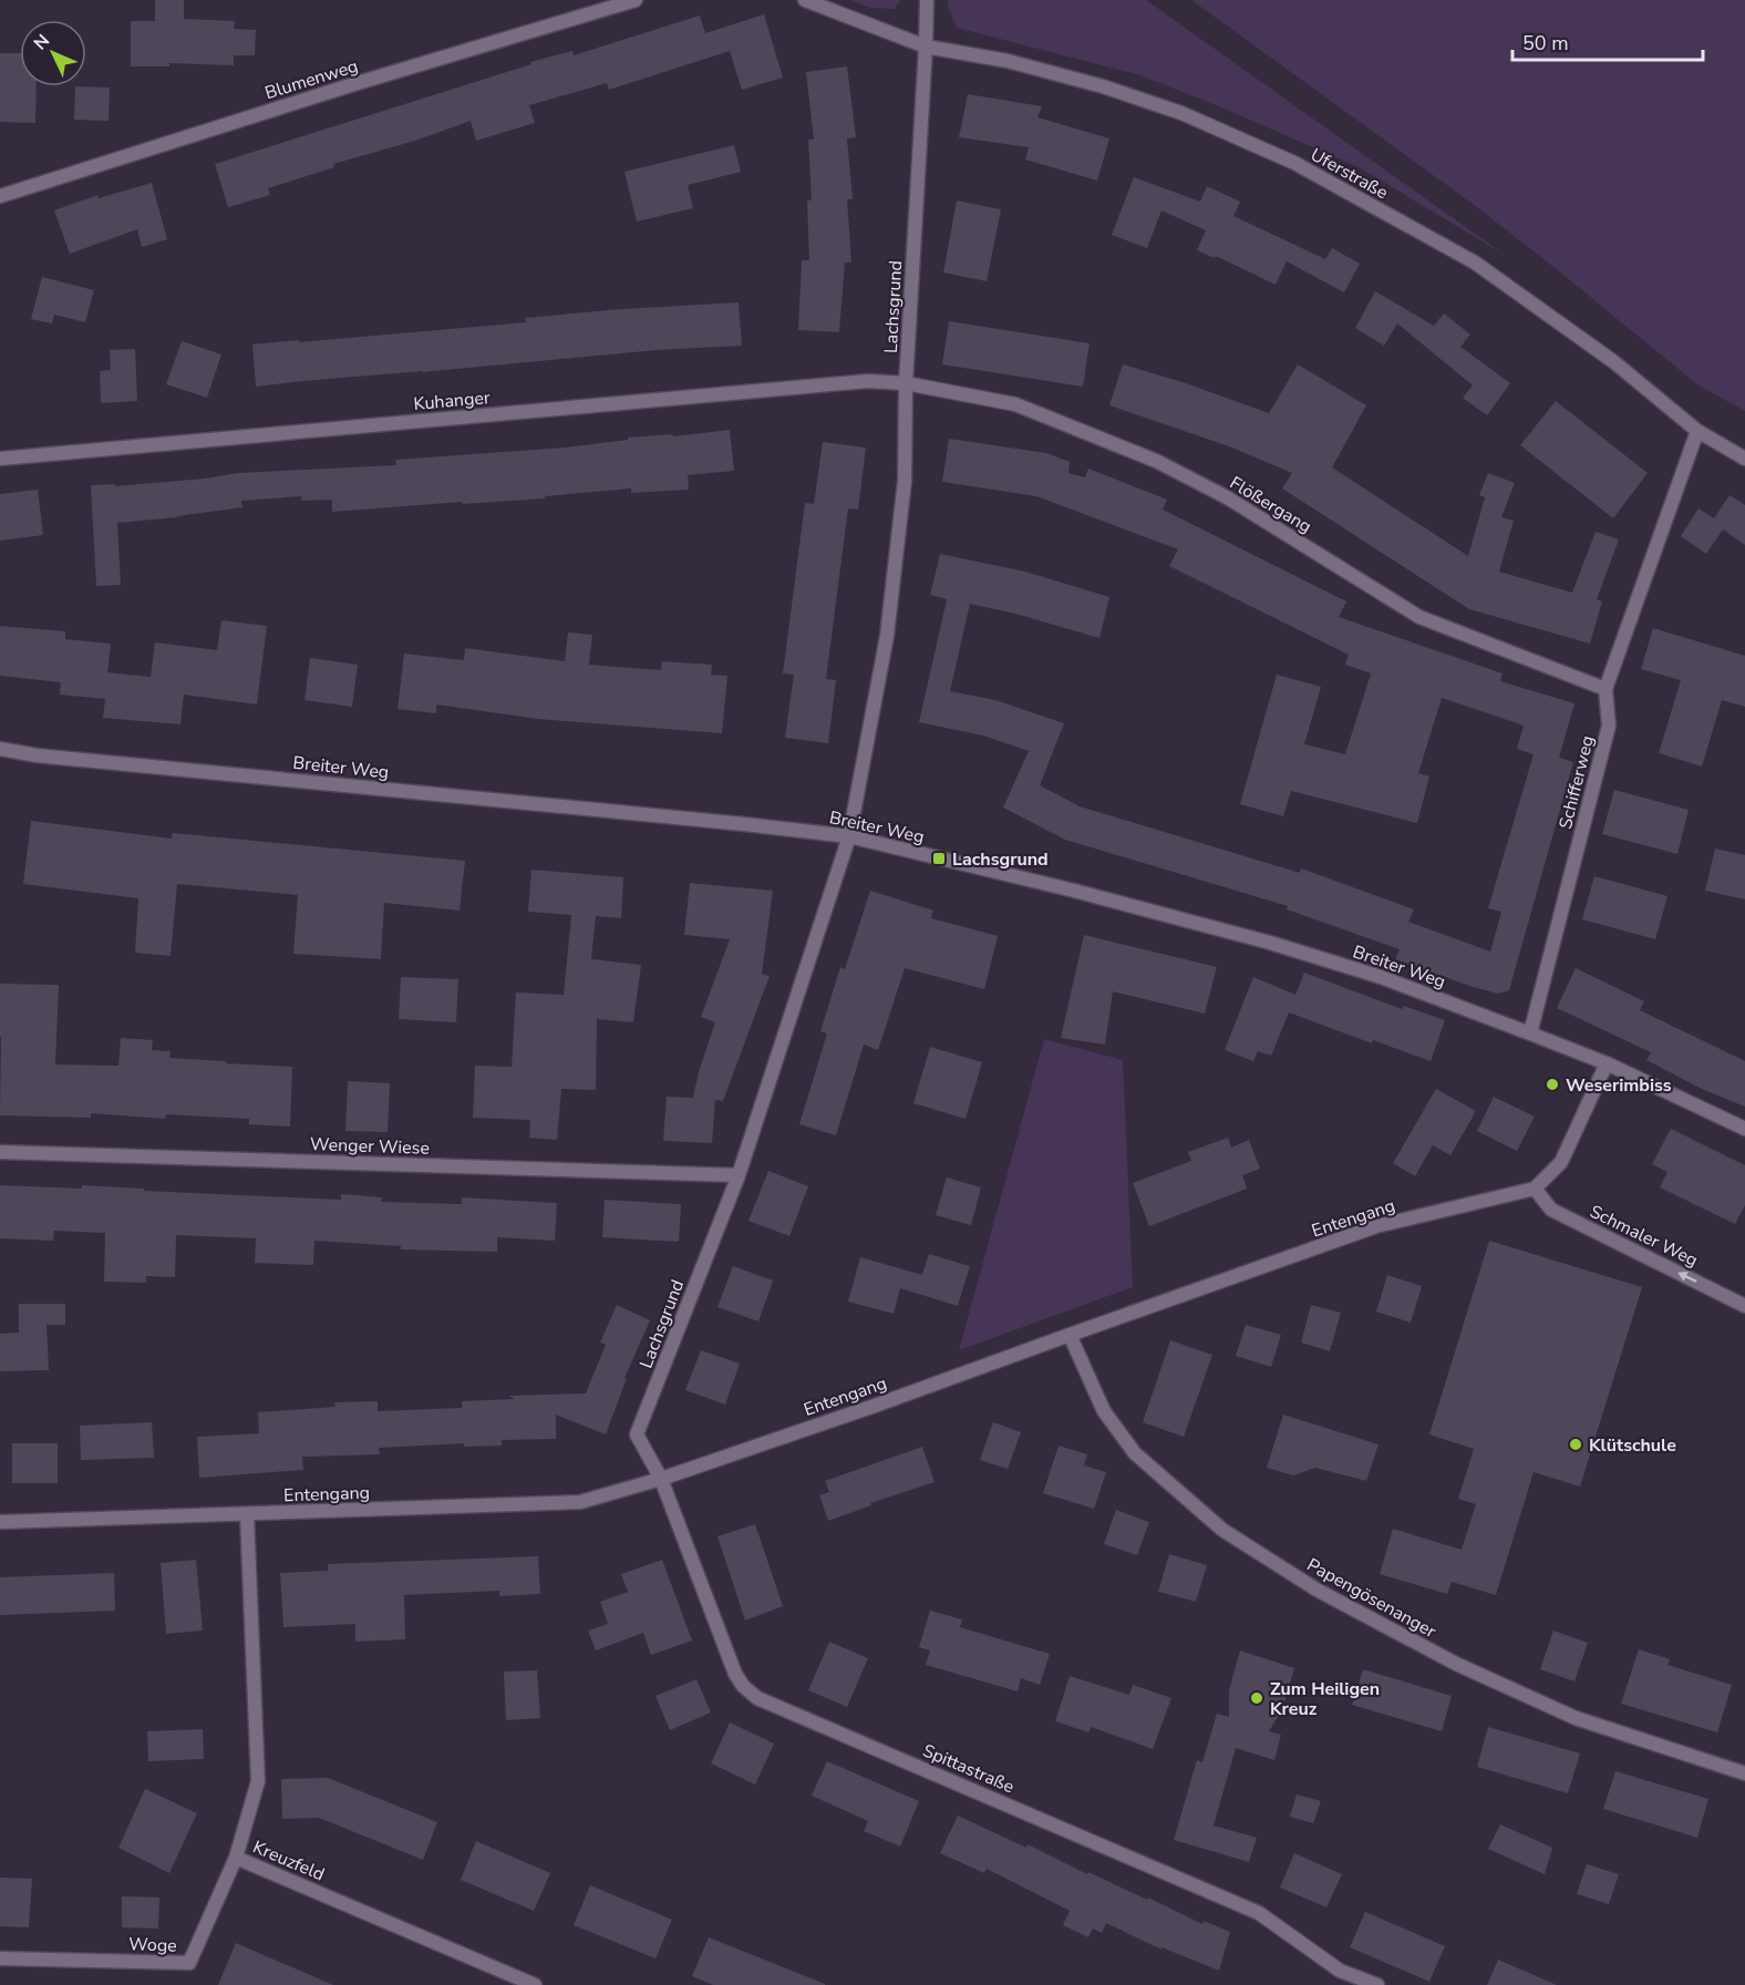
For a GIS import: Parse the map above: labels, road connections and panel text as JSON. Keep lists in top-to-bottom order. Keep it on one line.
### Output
{"streets":{"street":["Blumenweg","Uferstraße","Lachsgrund","Kuhanger","Flößergang","Breiter Weg","Schifferweg","Wenger Wiese","Entengang","Schmaler Weg","Papengösenanger","Spittastraße","Kreuzfeld","Woge"]},"crossings":[["Uferstraße","Lachsgrund"],["Uferstraße","Schifferweg"],["Lachsgrund","Kuhanger"],["Lachsgrund","Flößergang"],["Lachsgrund","Breiter Weg"],["Lachsgrund","Wenger Wiese"],["Lachsgrund","Entengang"],["Lachsgrund","Spittastraße"],["Kuhanger","Flößergang"],["Flößergang","Schifferweg"],["Breiter Weg","Schifferweg"],["Entengang","Schmaler Weg"],["Entengang","Papengösenanger"],["Entengang","Spittastraße"],["Entengang","Kreuzfeld"],["Kreuzfeld","Woge"]],"one_way":["Schmaler Weg"],"places":{"transit":["Lachsgrund"],"other":["Weserimbiss","Klütschule","Zum Heiligen Kreuz"]},"scale_bar":"50 m","north":"top left"}
